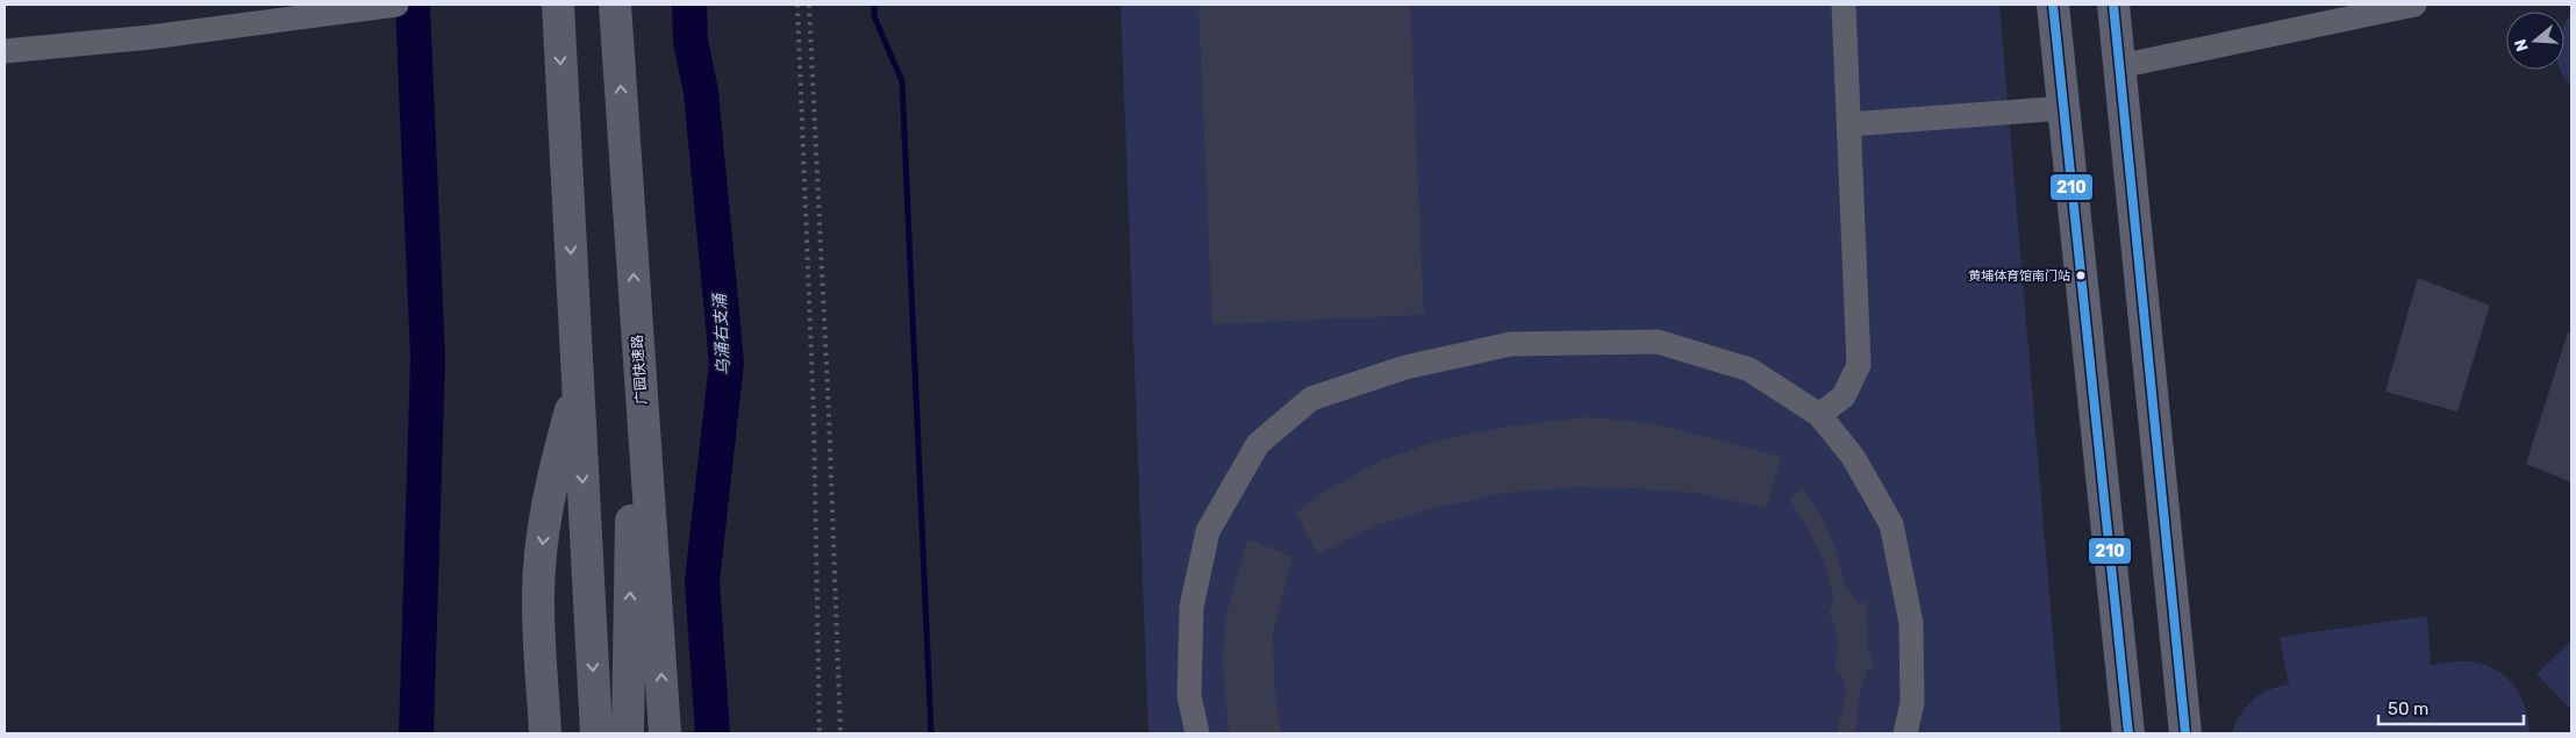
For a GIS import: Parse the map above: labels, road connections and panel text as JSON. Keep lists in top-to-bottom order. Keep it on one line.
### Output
{"streets":{"highway":["广园快速路"]},"water":["乌涌右支涌"],"places":["黄埔体育馆南门站"],"lines":["transit line 210"],"scale_bar":"50 m","north":"left"}
